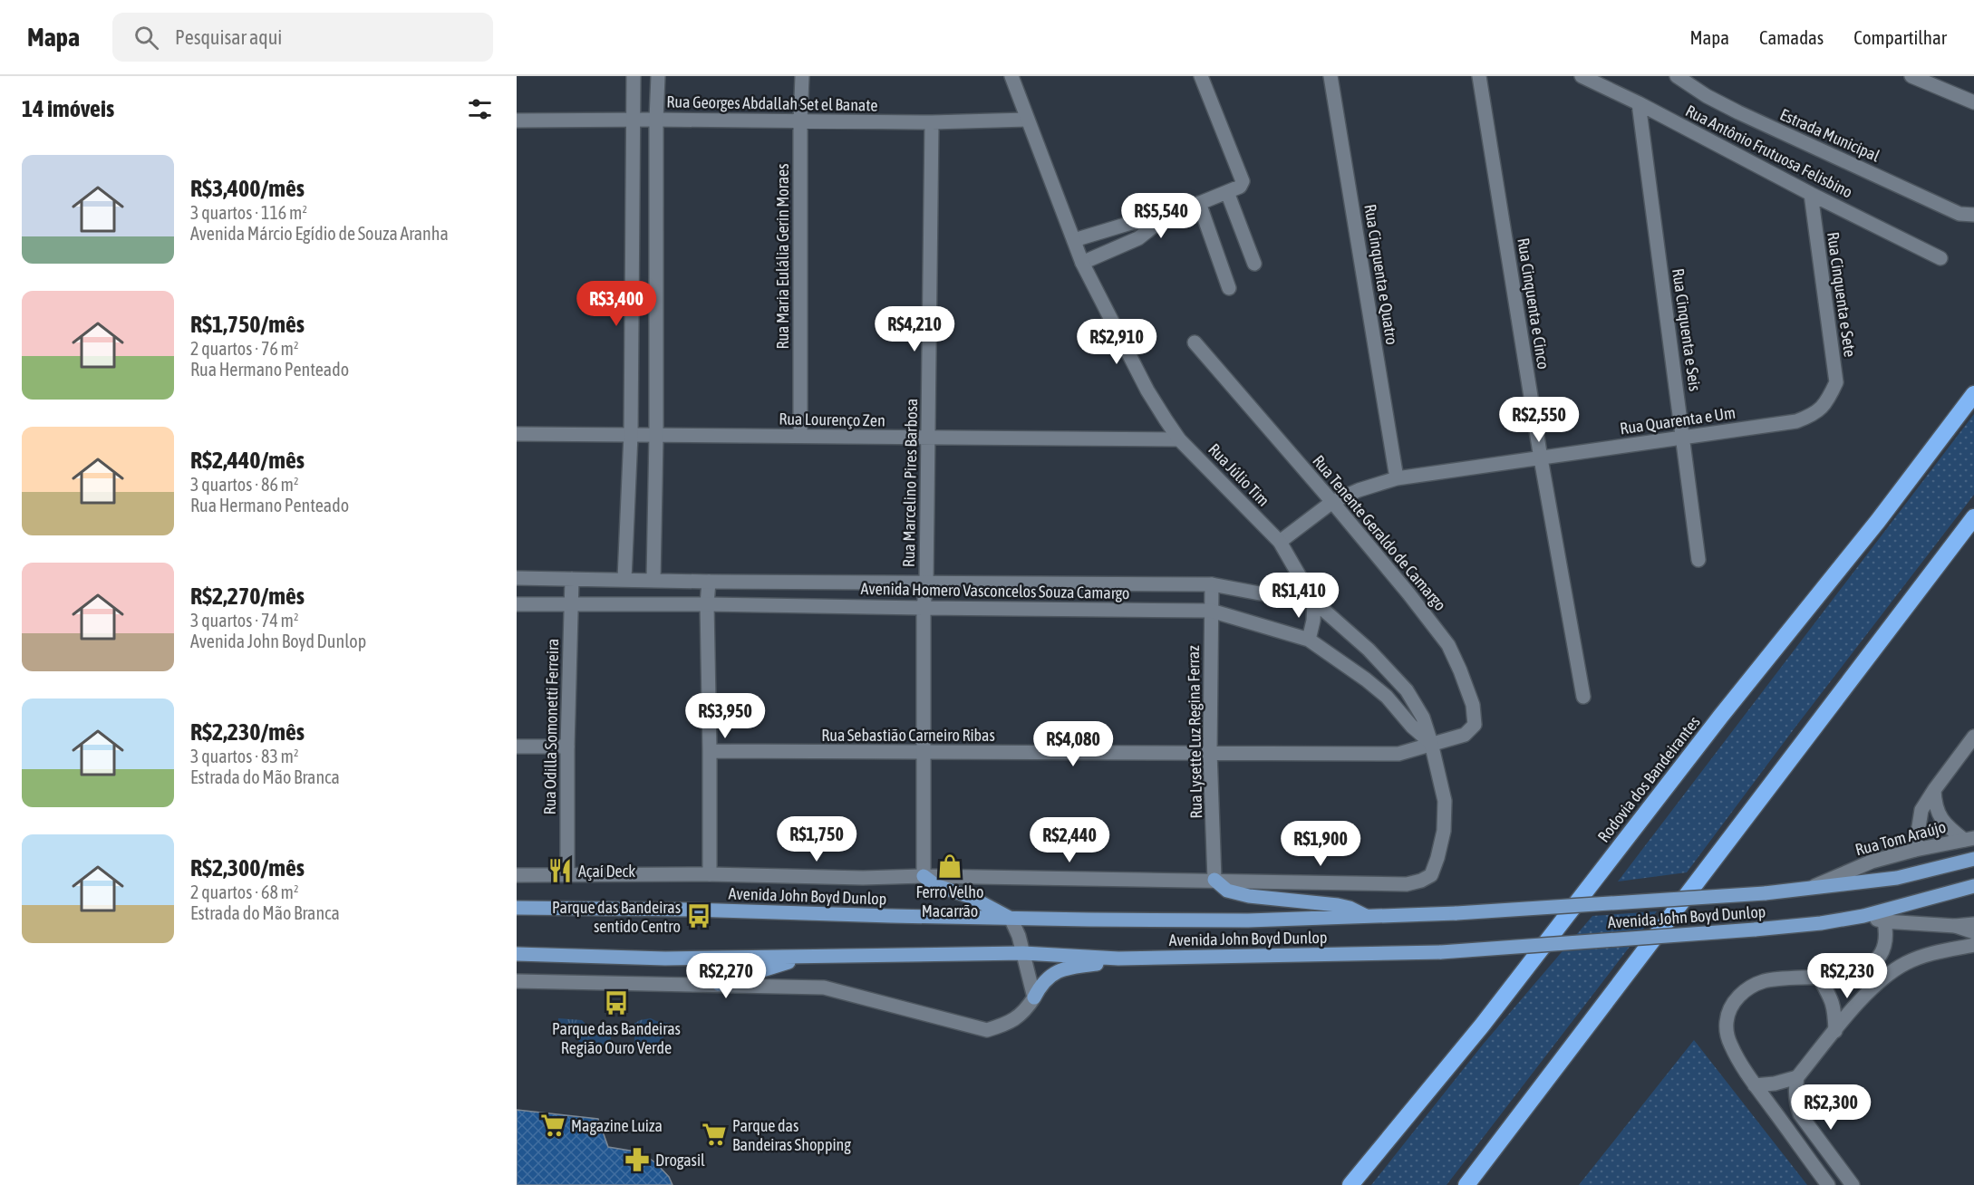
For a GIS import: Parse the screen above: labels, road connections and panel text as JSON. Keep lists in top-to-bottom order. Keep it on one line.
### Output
{"streets":{"highway":["Rodovia dos Bandeirantes"],"main road":["Avenida John Boyd Dunlop"],"street":["Rua Georges Abdallah Set el Banate","Estrada Municipal","Rua Antônio Frutuosa Felisbino","Rua Maria Eulália Gerin Moraes","Rua Cinquenta e Quatro","Rua Cinquenta e Sete","Rua Cinquenta e Cinco","Rua Cinquenta e Seis","Rua Lourenço Zen","Rua Quarenta e Um","Rua Júlio Tim","Rua Marcelino Pires Barbosa","Rua Tenente Geraldo de Camargo","Avenida Homero Vasconcelos Souza Camargo","Rua Odilla Somonetti Ferreira","Rua Lysette Luz Regina Ferraz","Rua Sebastião Carneiro Ribas","Rua Tom Araújo"]},"crossings":[["Rua Georges Abdallah Set el Banate","Rua Maria Eulália Gerin Moraes"],["Rua Georges Abdallah Set el Banate","Rua Júlio Tim"],["Rua Georges Abdallah Set el Banate","Rua Marcelino Pires Barbosa"],["Rua Antônio Frutuosa Felisbino","Rua Cinquenta e Sete"],["Rua Antônio Frutuosa Felisbino","Rua Cinquenta e Seis"],["Rua Maria Eulália Gerin Moraes","Rua Lourenço Zen"],["Rua Cinquenta e Quatro","Rua Quarenta e Um"],["Rua Cinquenta e Sete","Rua Quarenta e Um"],["Rua Cinquenta e Cinco","Rua Quarenta e Um"],["Rua Cinquenta e Seis","Rua Quarenta e Um"],["Rua Lourenço Zen","Rua Júlio Tim"],["Rua Lourenço Zen","Rua Marcelino Pires Barbosa"],["Rua Quarenta e Um","Rua Júlio Tim"],["Rua Quarenta e Um","Rua Tenente Geraldo de Camargo"],["Rua Júlio Tim","Rua Tenente Geraldo de Camargo"],["Rua Júlio Tim","Avenida Homero Vasconcelos Souza Camargo"],["Rua Júlio Tim","Rua Lysette Luz Regina Ferraz"],["Rua Júlio Tim","Rua Sebastião Carneiro Ribas"],["Rua Marcelino Pires Barbosa","Avenida Homero Vasconcelos Souza Camargo"],["Rua Marcelino Pires Barbosa","Rua Sebastião Carneiro Ribas"],["Rua Tenente Geraldo de Camargo","Avenida Homero Vasconcelos Souza Camargo"],["Rua Tenente Geraldo de Camargo","Rua Sebastião Carneiro Ribas"],["Avenida Homero Vasconcelos Souza Camargo","Rua Odilla Somonetti Ferreira"],["Avenida Homero Vasconcelos Souza Camargo","Rua Lysette Luz Regina Ferraz"],["Avenida Homero Vasconcelos Souza Camargo","Rua Sebastião Carneiro Ribas"],["Rua Lysette Luz Regina Ferraz","Rua Sebastião Carneiro Ribas"],["Rua Tom Araújo","Avenida John Boyd Dunlop"]],"places":{"shop":["Ferro Velho Macarrão"],"restaurant":["Açaí Deck"],"bus stop":["Parque das Bandeiras sentido Centro","Parque das Bandeiras Região Ouro Verde"],"supermarket":["Magazine Luiza","Parque das Bandeiras Shopping"],"pharmacy":["Drogasil"]},"page":{"header":"Mapa","search":"Pesquisar aqui","nav":["Mapa","Camadas","Compartilhar"],"heading":"14 imóveis","list":[{"name":"R$3,400/mês","note":"3 quartos · 116 m² · Avenida Márcio Egídio de Souza Aranha"},{"name":"R$1,750/mês","note":"2 quartos · 76 m² · Rua Hermano Penteado"},{"name":"R$2,440/mês","note":"3 quartos · 86 m² · Rua Hermano Penteado"},{"name":"R$2,270/mês","note":"3 quartos · 74 m² · Avenida John Boyd Dunlop"},{"name":"R$2,230/mês","note":"3 quartos · 83 m² · Estrada do Mão Branca"},{"name":"R$2,300/mês","note":"2 quartos · 68 m² · Estrada do Mão Branca"}],"price":["R$5,540","R$3,400","R$4,210","R$2,910","R$2,550","R$1,410","R$3,950","R$4,080","R$1,750","R$2,440","R$1,900","R$2,270","R$2,230","R$2,300"]}}
